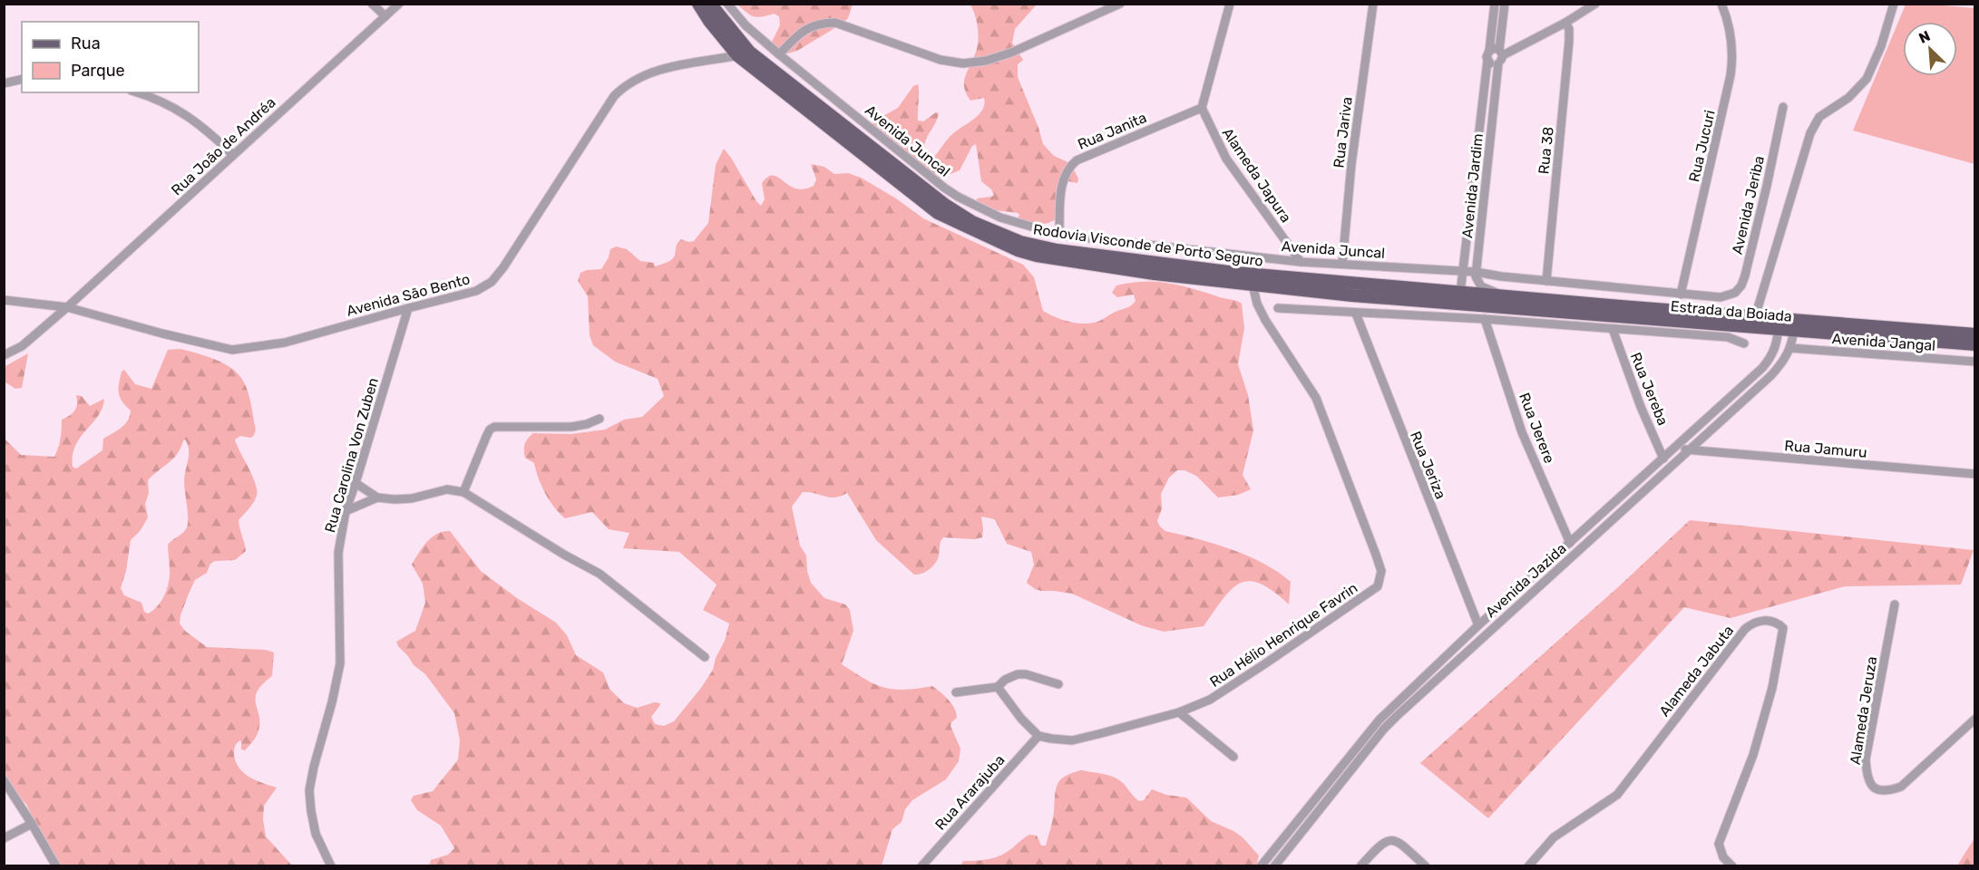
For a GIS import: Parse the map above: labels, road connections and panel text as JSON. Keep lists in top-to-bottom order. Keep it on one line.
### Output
{"streets":{"main road":["Rodovia Visconde de Porto Seguro","Estrada da Boiada"],"street":["Rua Janita","Rua Jariva","Avenida Juncal","Rua João de Andréa","Rua Jucuri","Rua 38","Alameda Japura","Avenida Jardim","Avenida Jeriba","Avenida São Bento","Avenida Jangal","Rua Jereba","Rua Jerere","Rua Jamuru","Rua Carolina Von Zuben","Rua Jeriza","Avenida Jazida","Rua Hélio Henrique Favrin","Alameda Jabuta","Alameda Jeruza","Rua Ararajuba"]},"crossings":[["Rua Janita","Avenida Juncal"],["Rua Janita","Alameda Japura"],["Rua Jariva","Avenida Juncal"],["Avenida Juncal","Rua Jucuri"],["Avenida Juncal","Rua 38"],["Avenida Juncal","Alameda Japura"],["Avenida Juncal","Avenida Jardim"],["Avenida Juncal","Avenida Jeriba"],["Rua João de Andréa","Avenida São Bento"],["Avenida Jardim","Rodovia Visconde de Porto Seguro"],["Rodovia Visconde de Porto Seguro","Avenida São Bento"],["Rodovia Visconde de Porto Seguro","Estrada da Boiada"],["Rodovia Visconde de Porto Seguro","Rua Jerere"],["Rodovia Visconde de Porto Seguro","Rua Hélio Henrique Favrin"],["Avenida São Bento","Rua Carolina Von Zuben"],["Estrada da Boiada","Rua Jerere"],["Estrada da Boiada","Avenida Jazida"],["Avenida Jangal","Avenida Jazida"],["Rua Jereba","Avenida Jazida"],["Rua Jerere","Avenida Jazida"],["Rua Jamuru","Avenida Jazida"],["Rua Jeriza","Avenida Jazida"],["Rua Hélio Henrique Favrin","Rua Ararajuba"]],"legend":["Rua","Parque"],"north":"top left"}
